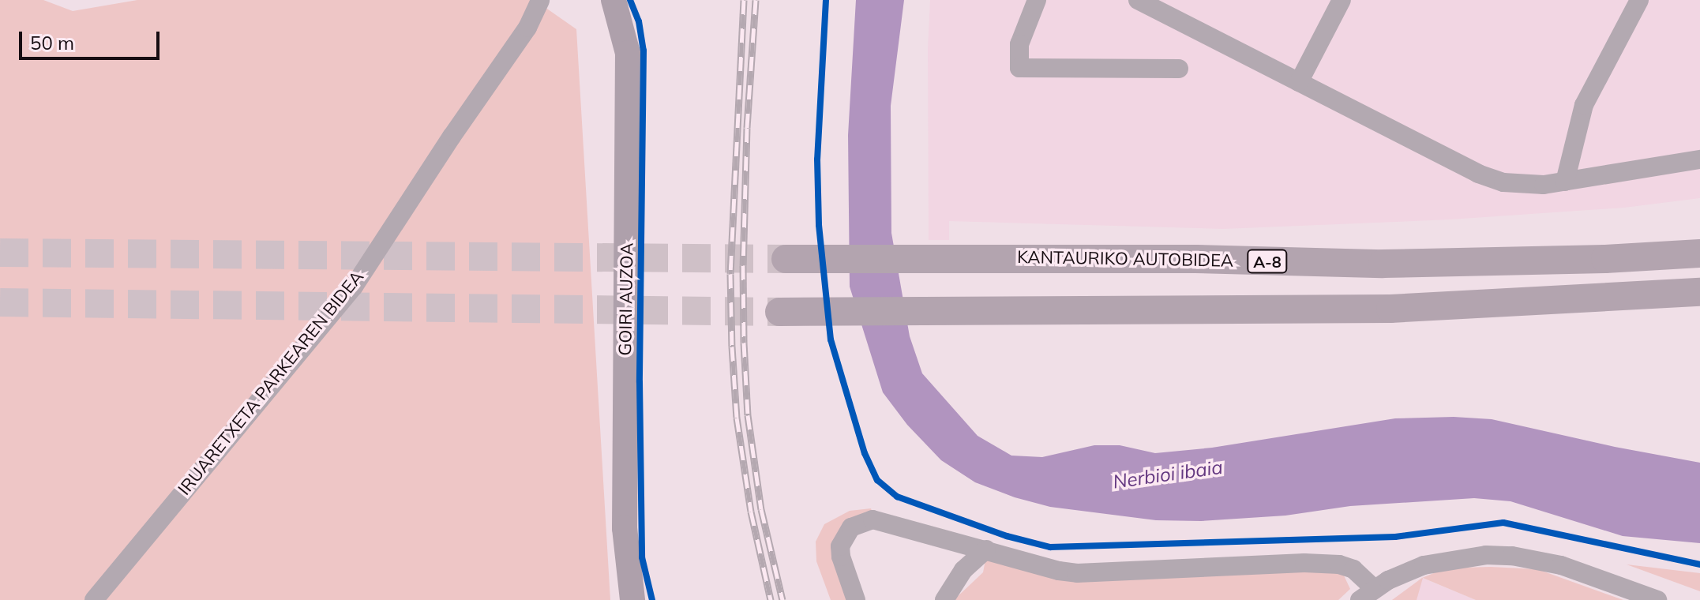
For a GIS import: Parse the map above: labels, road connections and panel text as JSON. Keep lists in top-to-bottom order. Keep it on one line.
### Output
{"streets":{"highway":["KANTAURIKO AUTOBIDEA","A-8"],"main road":["GOIRI AUZOA"],"street":["IRUARETXETA PARKEAREN BIDEA"]},"water":["Nerbioi ibaia"],"scale_bar":"50 m"}
